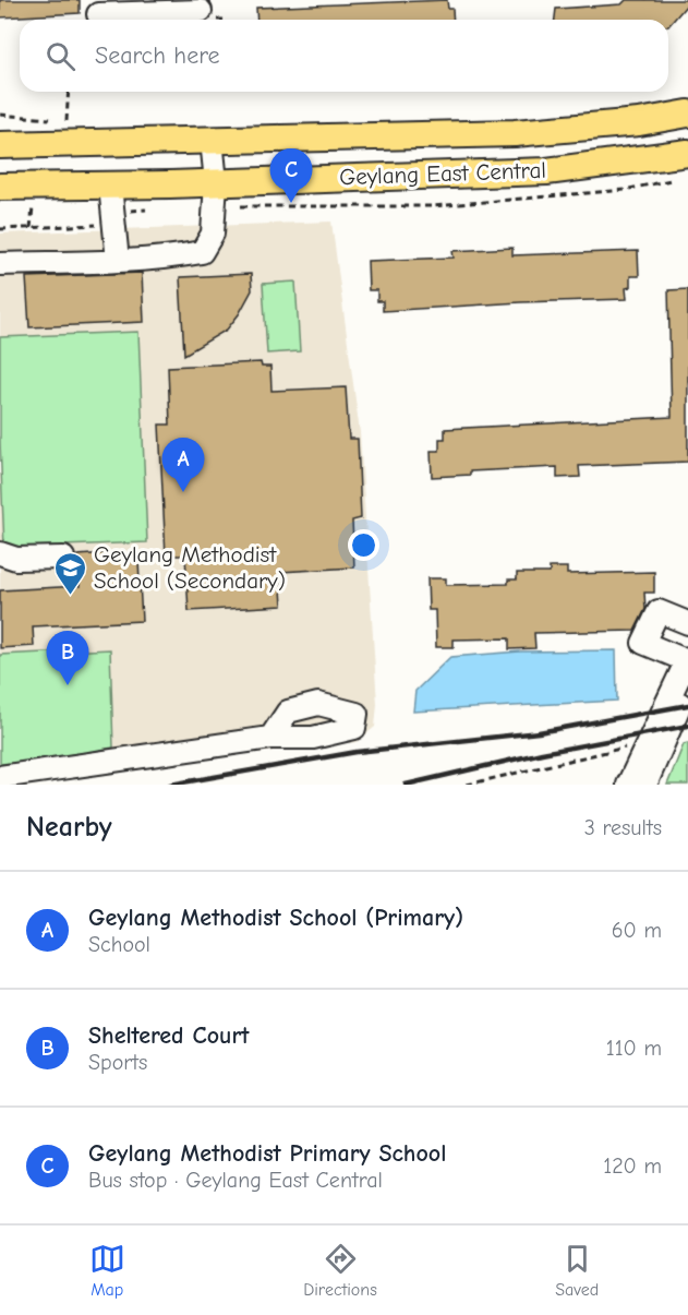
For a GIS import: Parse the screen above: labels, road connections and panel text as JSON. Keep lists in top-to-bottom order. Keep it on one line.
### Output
{"streets":{"main road":["Geylang East Central"]},"places":{"school or university":["Geylang Methodist School (Secondary)"]},"page":{"search":"Search here","pins":["C","A","B"],"heading":["Nearby","3 results"],"list":[{"mark":"A","name":"Geylang Methodist School (Primary)","note":"School","value":"60 m"},{"mark":"B","name":"Sheltered Court","note":"Sports","value":"110 m"},{"mark":"C","name":"Geylang Methodist Primary School","note":"Bus stop · Geylang East Central","value":"120 m"}],"nav":["Map","Directions","Saved"]}}
